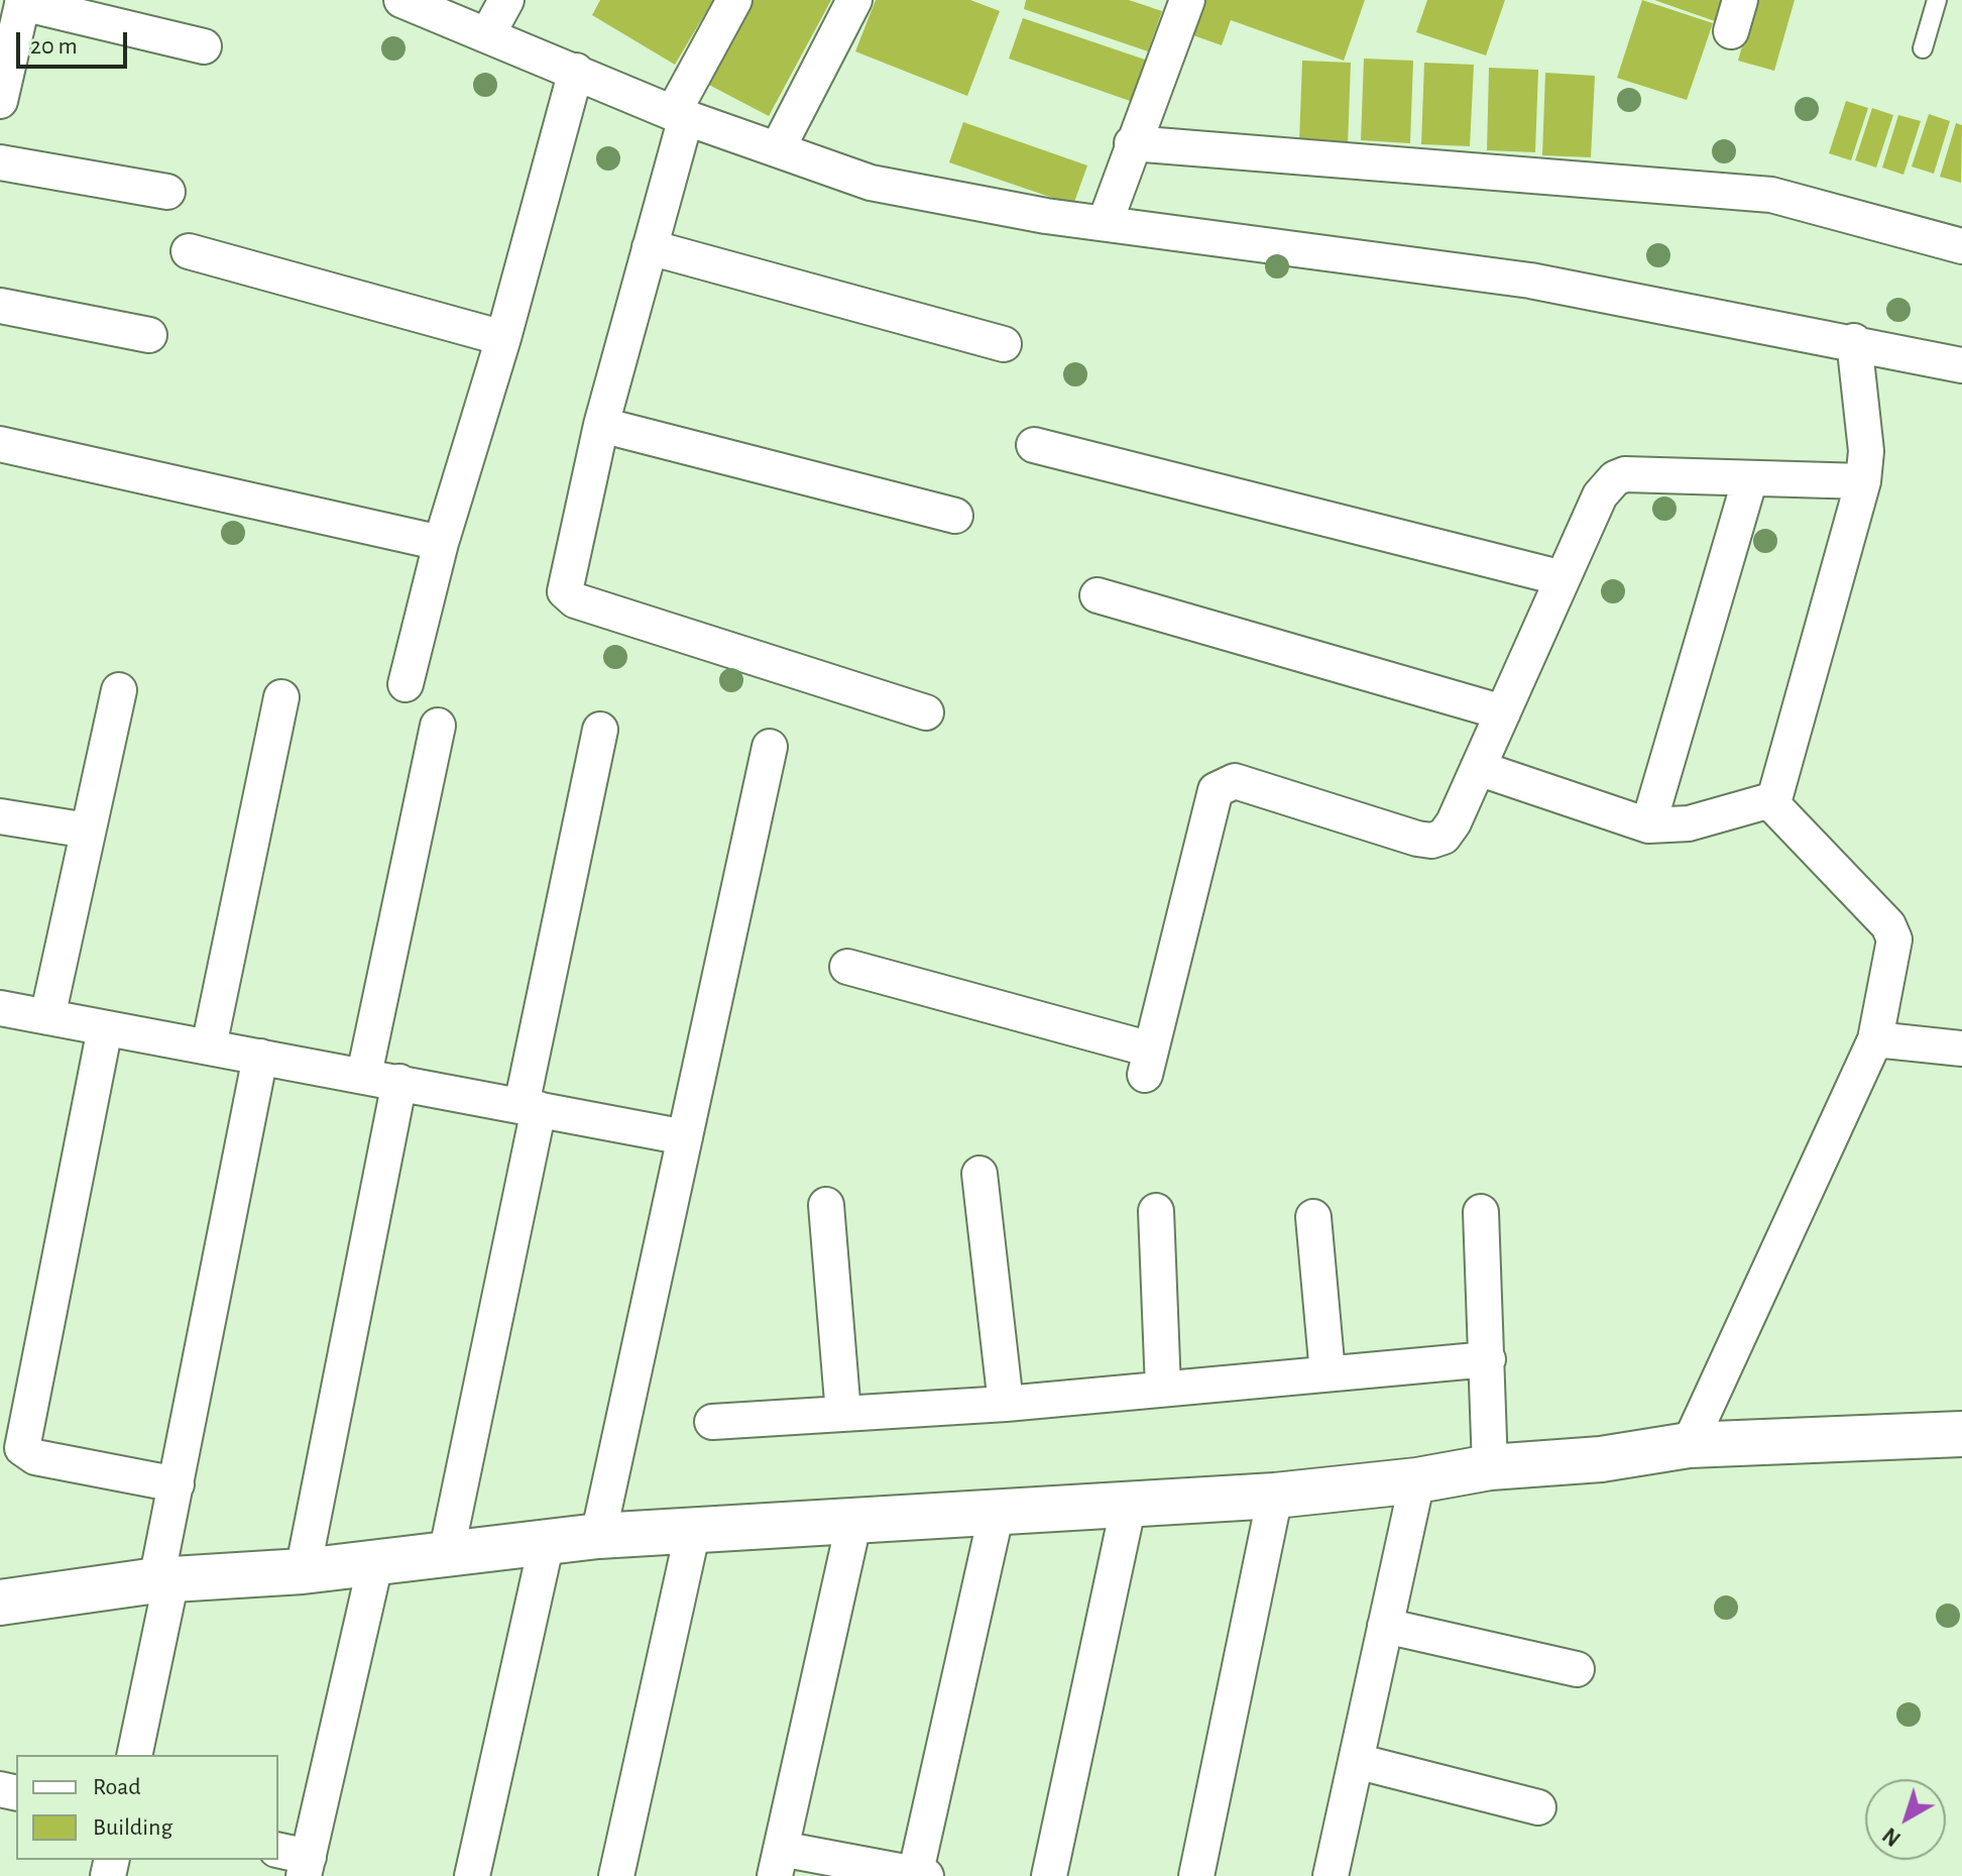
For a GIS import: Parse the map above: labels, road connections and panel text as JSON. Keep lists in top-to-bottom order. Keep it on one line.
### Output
{"legend":["Road","Building"],"scale_bar":"20 m","north":"bottom left"}
